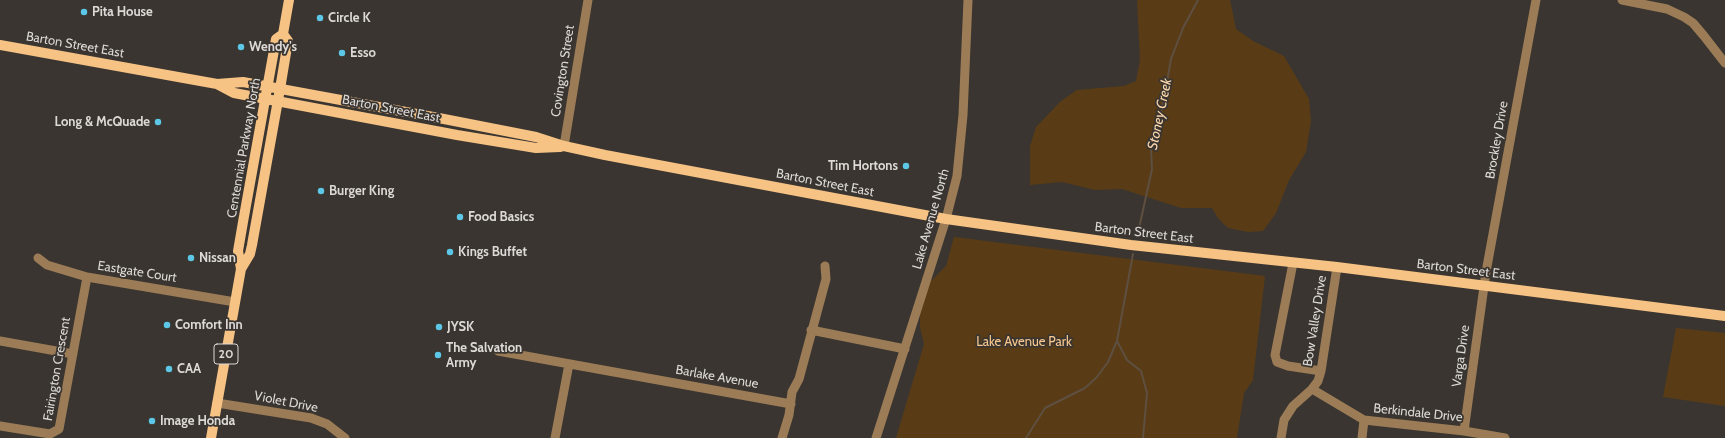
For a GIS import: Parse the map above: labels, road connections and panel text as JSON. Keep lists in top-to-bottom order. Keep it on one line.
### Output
{"streets":{"main road":["Barton Street East","Centennial Parkway North","20"],"street":["Covington Street","Brockley Drive","Lake Avenue North","Eastgate Court","Bow Valley Drive","Varga Drive","Fairington Crescent","Barlake Avenue","Violet Drive","Berkindale Drive"]},"crossings":[["Barton Street East","Covington Street"],["Barton Street East","Brockley Drive"],["Barton Street East","Centennial Parkway North"],["Barton Street East","Lake Avenue North"],["Barton Street East","Bow Valley Drive"],["Barton Street East","Varga Drive"],["Brockley Drive","Varga Drive"],["Centennial Parkway North","Eastgate Court"],["Centennial Parkway North","Violet Drive"],["Eastgate Court","Fairington Crescent"],["Bow Valley Drive","Berkindale Drive"],["Varga Drive","Berkindale Drive"]],"water":["Stoney Creek"],"parks":["Lake Avenue Park"],"places":["Pita House","Circle K","Wendy's","Esso","Long & McQuade","Tim Hortons","Burger King","Food Basics","Kings Buffet","Nissan","Comfort Inn","JYSK","The Salvation Army","CAA","Image Honda"]}
